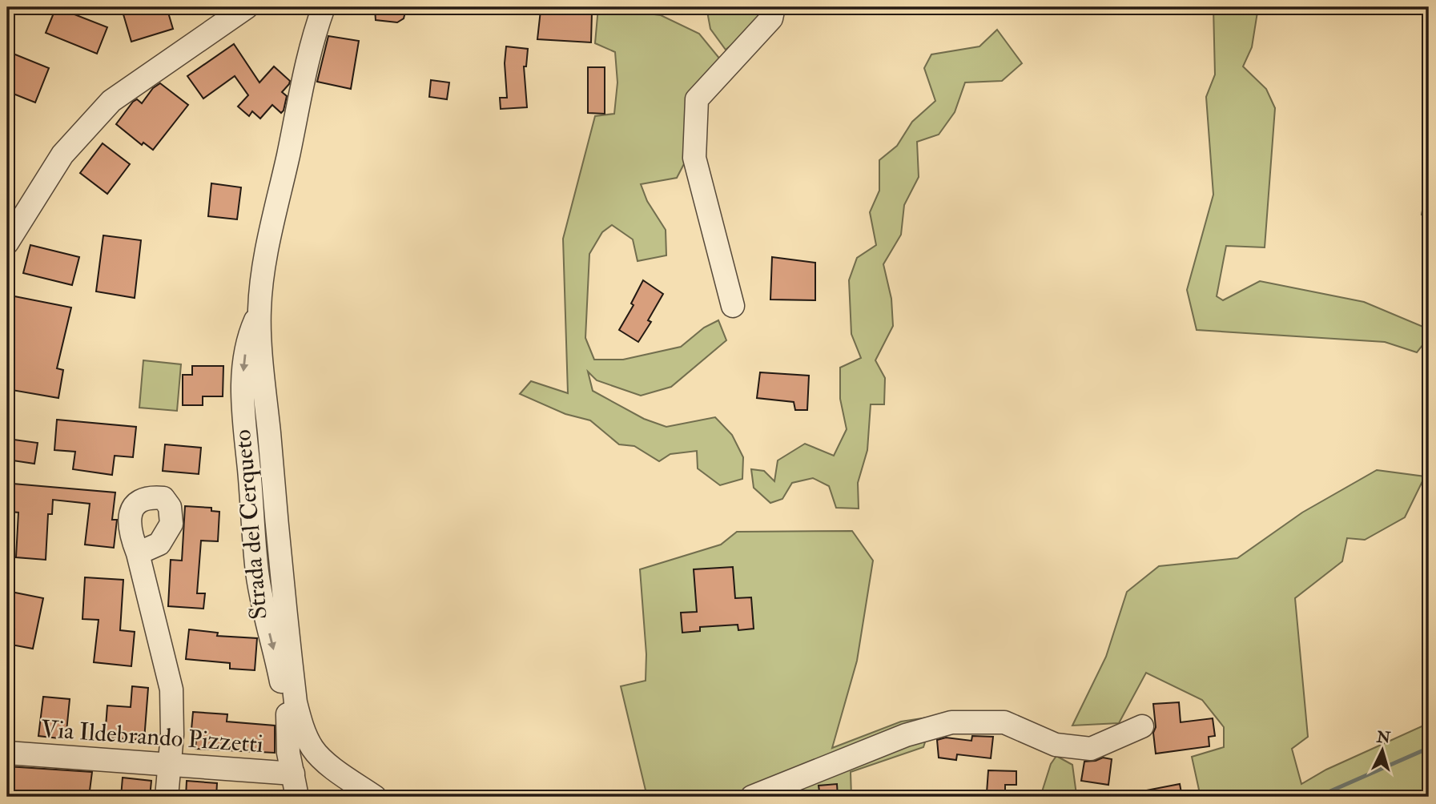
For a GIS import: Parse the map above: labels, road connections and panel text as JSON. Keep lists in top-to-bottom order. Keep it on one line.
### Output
{"streets":{"street":["Strada del Cerqueto","Via Ildebrando Pizzetti"]},"crossings":[["Strada del Cerqueto","Via Ildebrando Pizzetti"]],"north":"top"}
